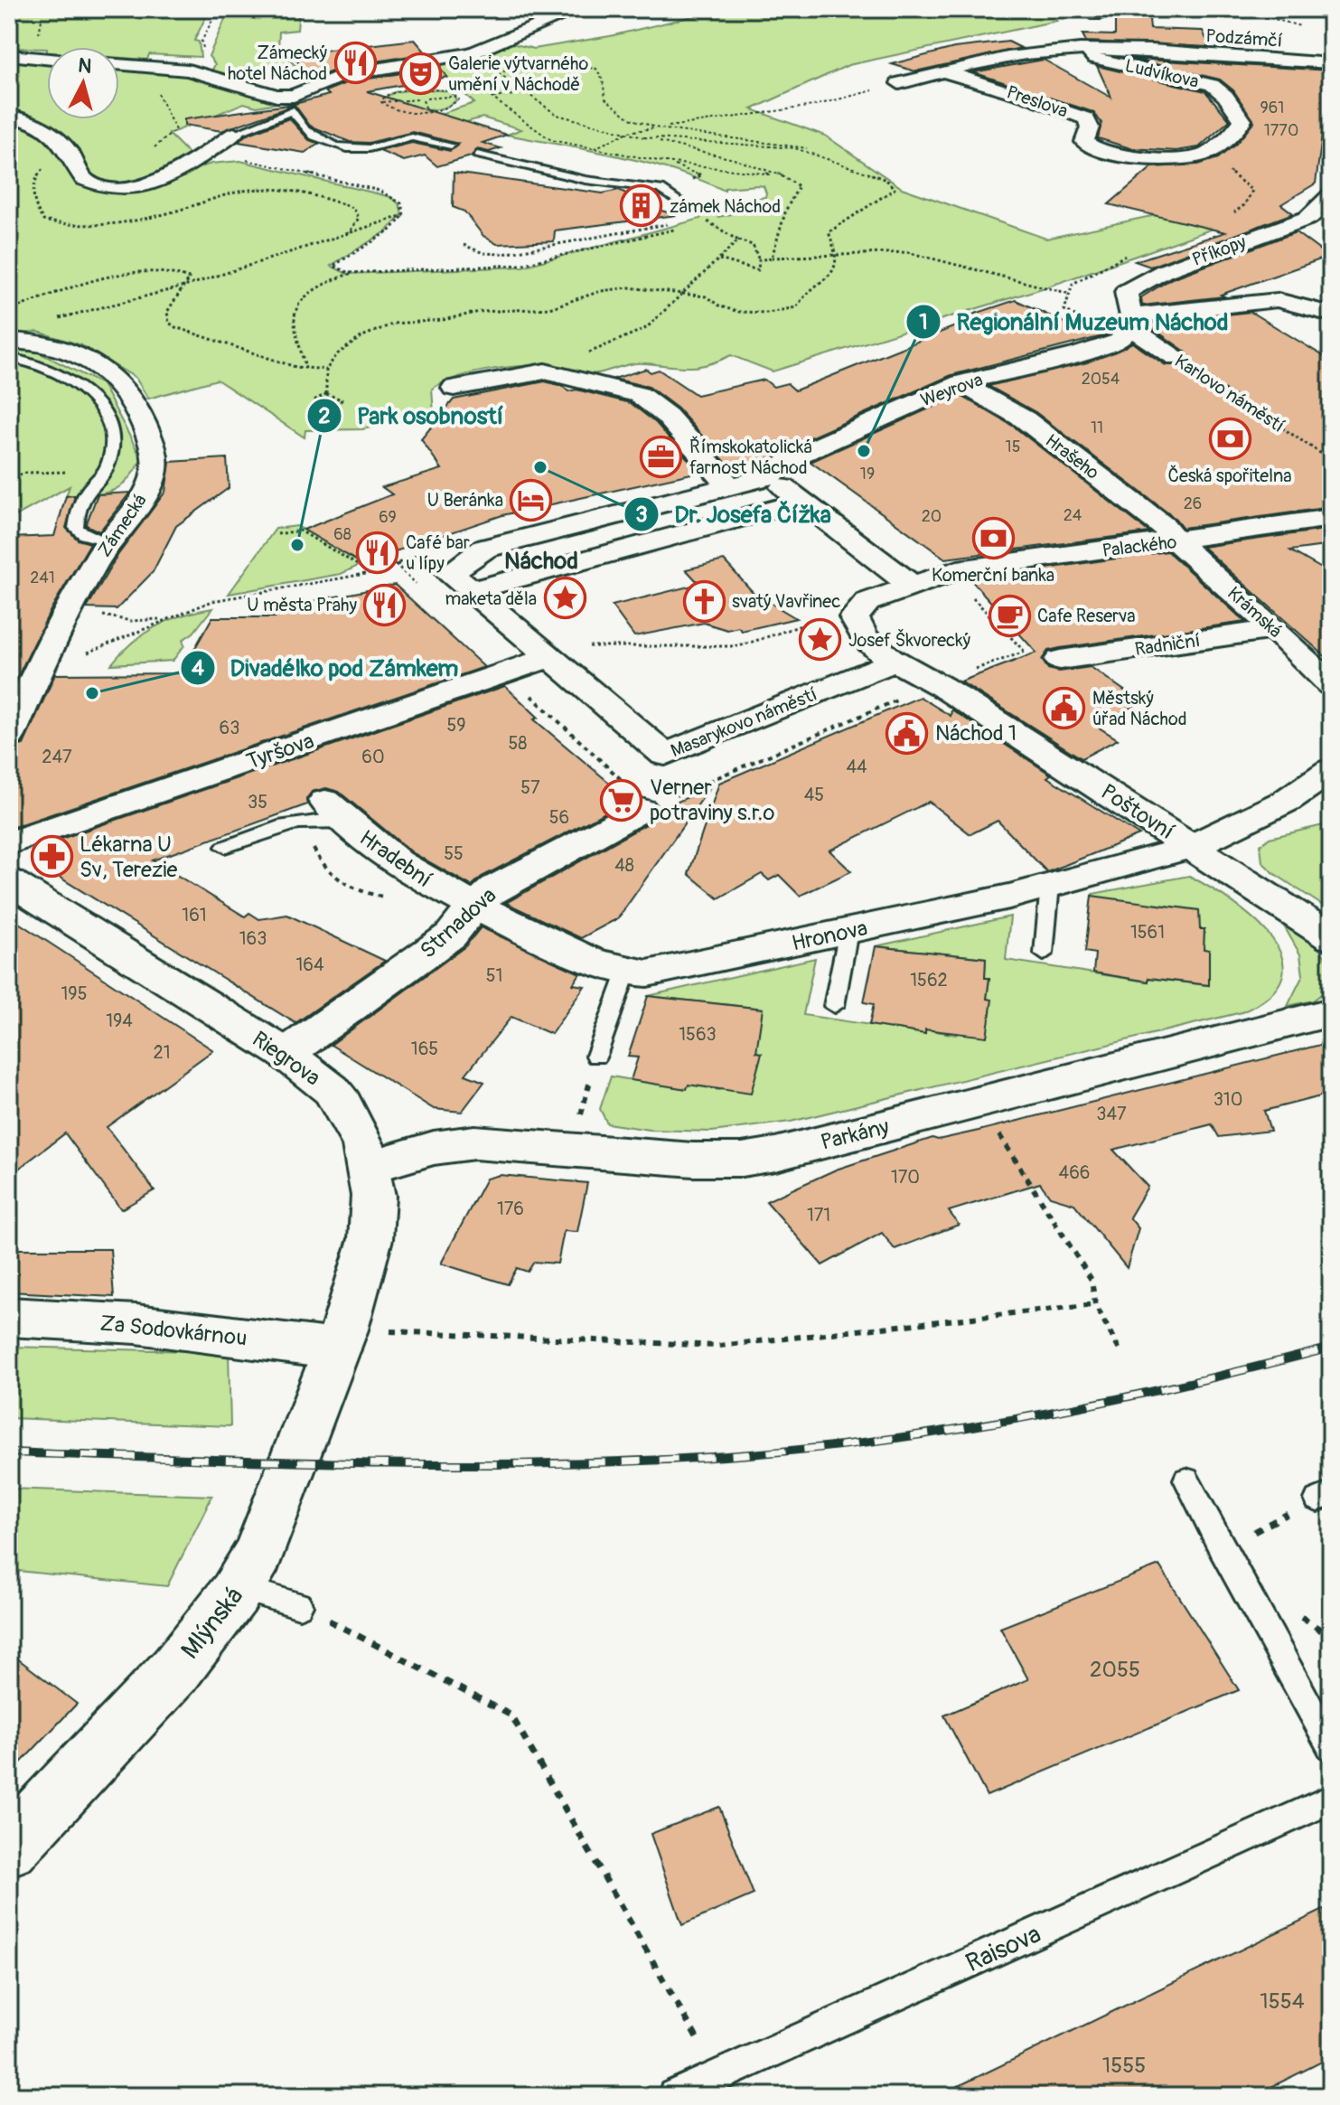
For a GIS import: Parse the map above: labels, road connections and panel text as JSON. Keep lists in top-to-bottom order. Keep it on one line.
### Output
{"streets":{"street":["Podzámčí","Ludvíkova","Preslova","Příkopy","Weyrova","Karlovo náměstí","Hrašeho","Zámecká","Palackého","Krámská","Radniční","Masarykovo náměstí","Tyršova","Poštovní","Hradební","Strnadova","Hronova","Riegrova","Parkány","Za Sodovkárnou","Mlýnská"],"lane":["Raisova"]},"crossings":[["Podzámčí","Ludvíkova"],["Podzámčí","Preslova"],["Ludvíkova","Preslova"],["Příkopy","Weyrova"],["Příkopy","Karlovo náměstí"],["Weyrova","Karlovo náměstí"],["Weyrova","Hrašeho"],["Weyrova","Masarykovo náměstí"],["Hrašeho","Palackého"],["Hrašeho","Krámská"],["Palackého","Krámská"],["Krámská","Radniční"],["Masarykovo náměstí","Tyršova"],["Poštovní","Hronova"],["Hradební","Strnadova"],["Hradební","Hronova"],["Strnadova","Hronova"],["Strnadova","Riegrova"],["Riegrova","Parkány"],["Riegrova","Za Sodovkárnou"],["Riegrova","Mlýnská"],["Za Sodovkárnou","Mlýnská"]],"districts":["Náchod"],"places":{"restaurant":["Zámecký hotel Náchod","Café bar u lípy","U města Prahy"],"theatre":["Galerie výtvarného umění v Náchodě"],"building":["zámek Náchod"],"bank":["Česká spořitelna","Komerční banka"],"other":["Regionální Muzeum Náchod","Dr. Josefa Čížka","Park osobností","Divadélko pod Zámkem"],"office":["Římskokatolická farnost Náchod"],"hotel":["U Beránka"],"place":["maketa děla","Josef Škvorecký"],"church":["svatý Vavřinec"],"cafe":["Cafe Reserva"],"public building":["Městský úřad Náchod","Náchod 1"],"supermarket":["Verner potraviny s.r.o"],"pharmacy":["Lékarna U Sv, Terezie"]},"house_numbers":["961","1770","2054","11","15","19","26","24","20","69","68","241","59","63","58","247","60","44","57","45","35","56","55","48","161","1561","163","164","51","1562","195","194","1563","165","21","310","347","466","170","176","171","2055","1554","1555"],"north":"top"}
